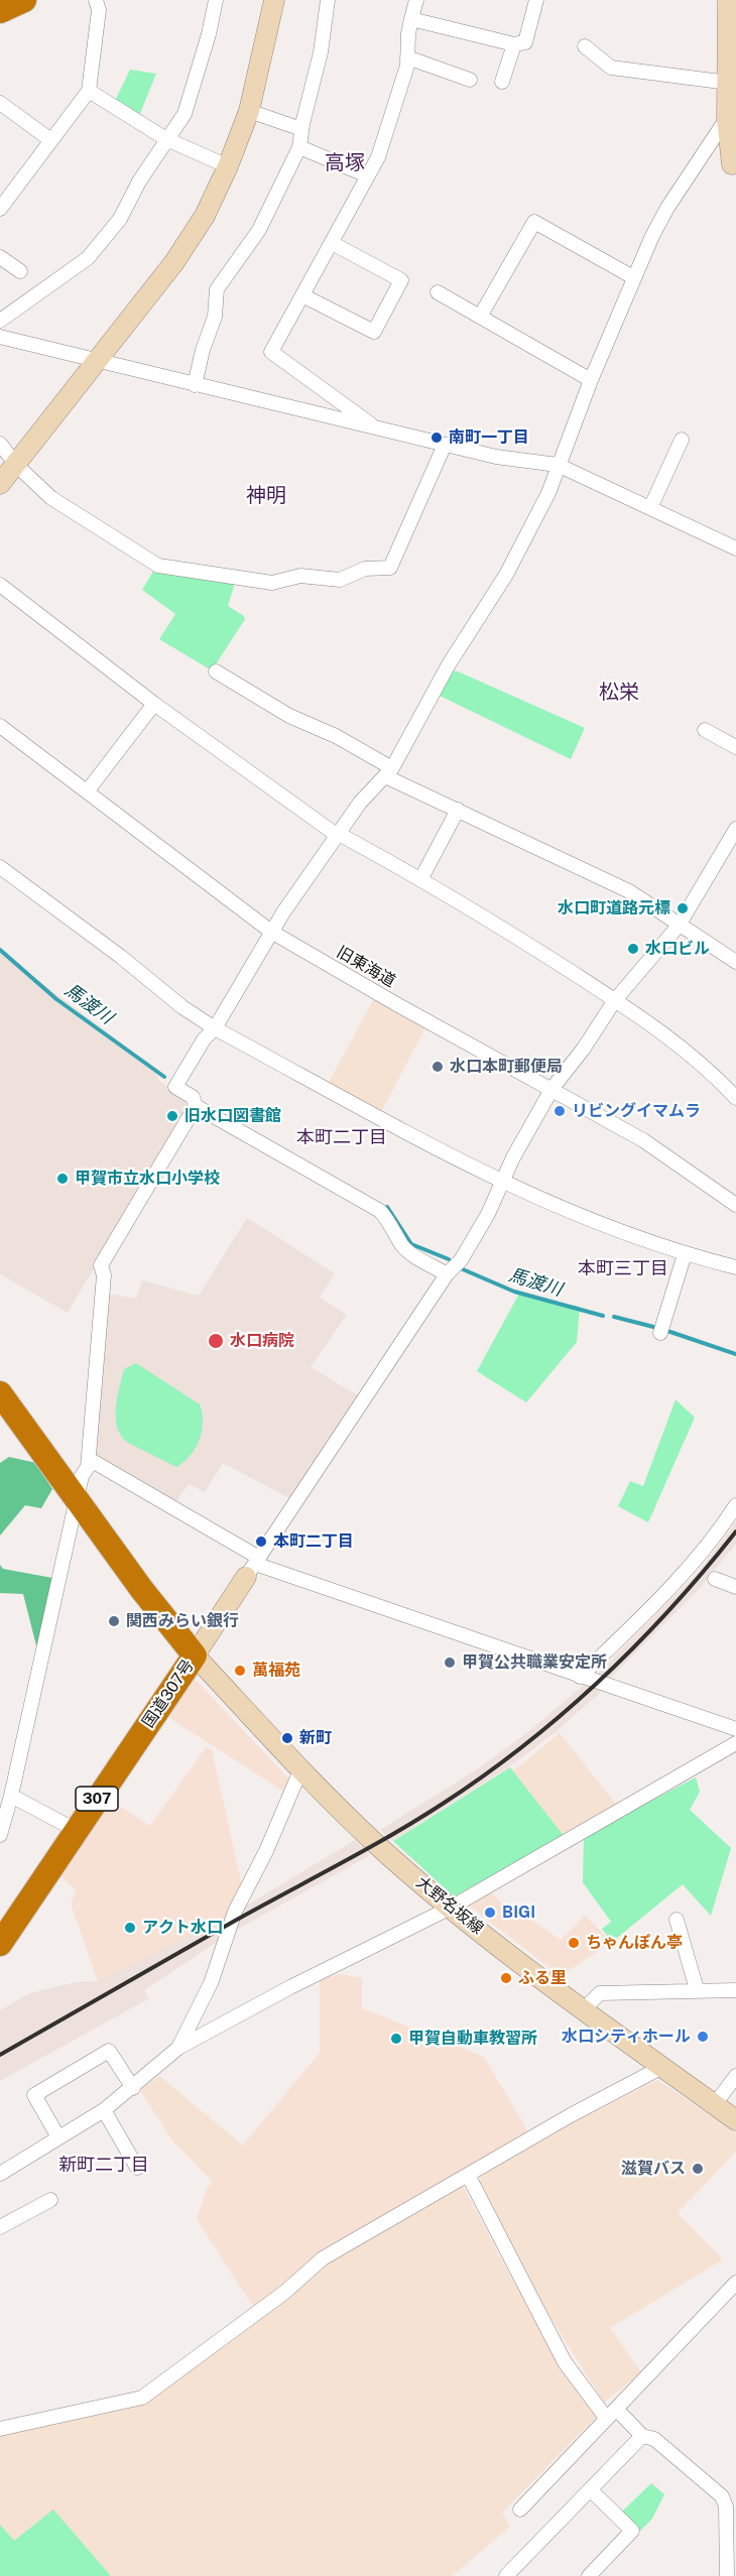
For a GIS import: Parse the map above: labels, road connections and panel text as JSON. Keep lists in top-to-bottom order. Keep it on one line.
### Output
{"streets":{"highway":["国道307号","307"],"street":["旧東海道","大野名坂線"]},"crossings":[["国道307号","大野名坂線"]],"districts":["高塚","神明","松栄","本町二丁目","本町三丁目","新町二丁目"],"water":["馬渡川"],"places":["南町一丁目","水口町道路元標","水口ビル","水口本町郵便局","リビングイマムラ","旧水口図書館","甲賀市立水口小学校","水口病院","本町二丁目","関西みらい銀行","甲賀公共職業安定所","萬福苑","新町","BIGI","アクト水口","ちゃんぽん亭","ふる里","水口シティホール","甲賀自動車教習所","滋賀バス"]}
